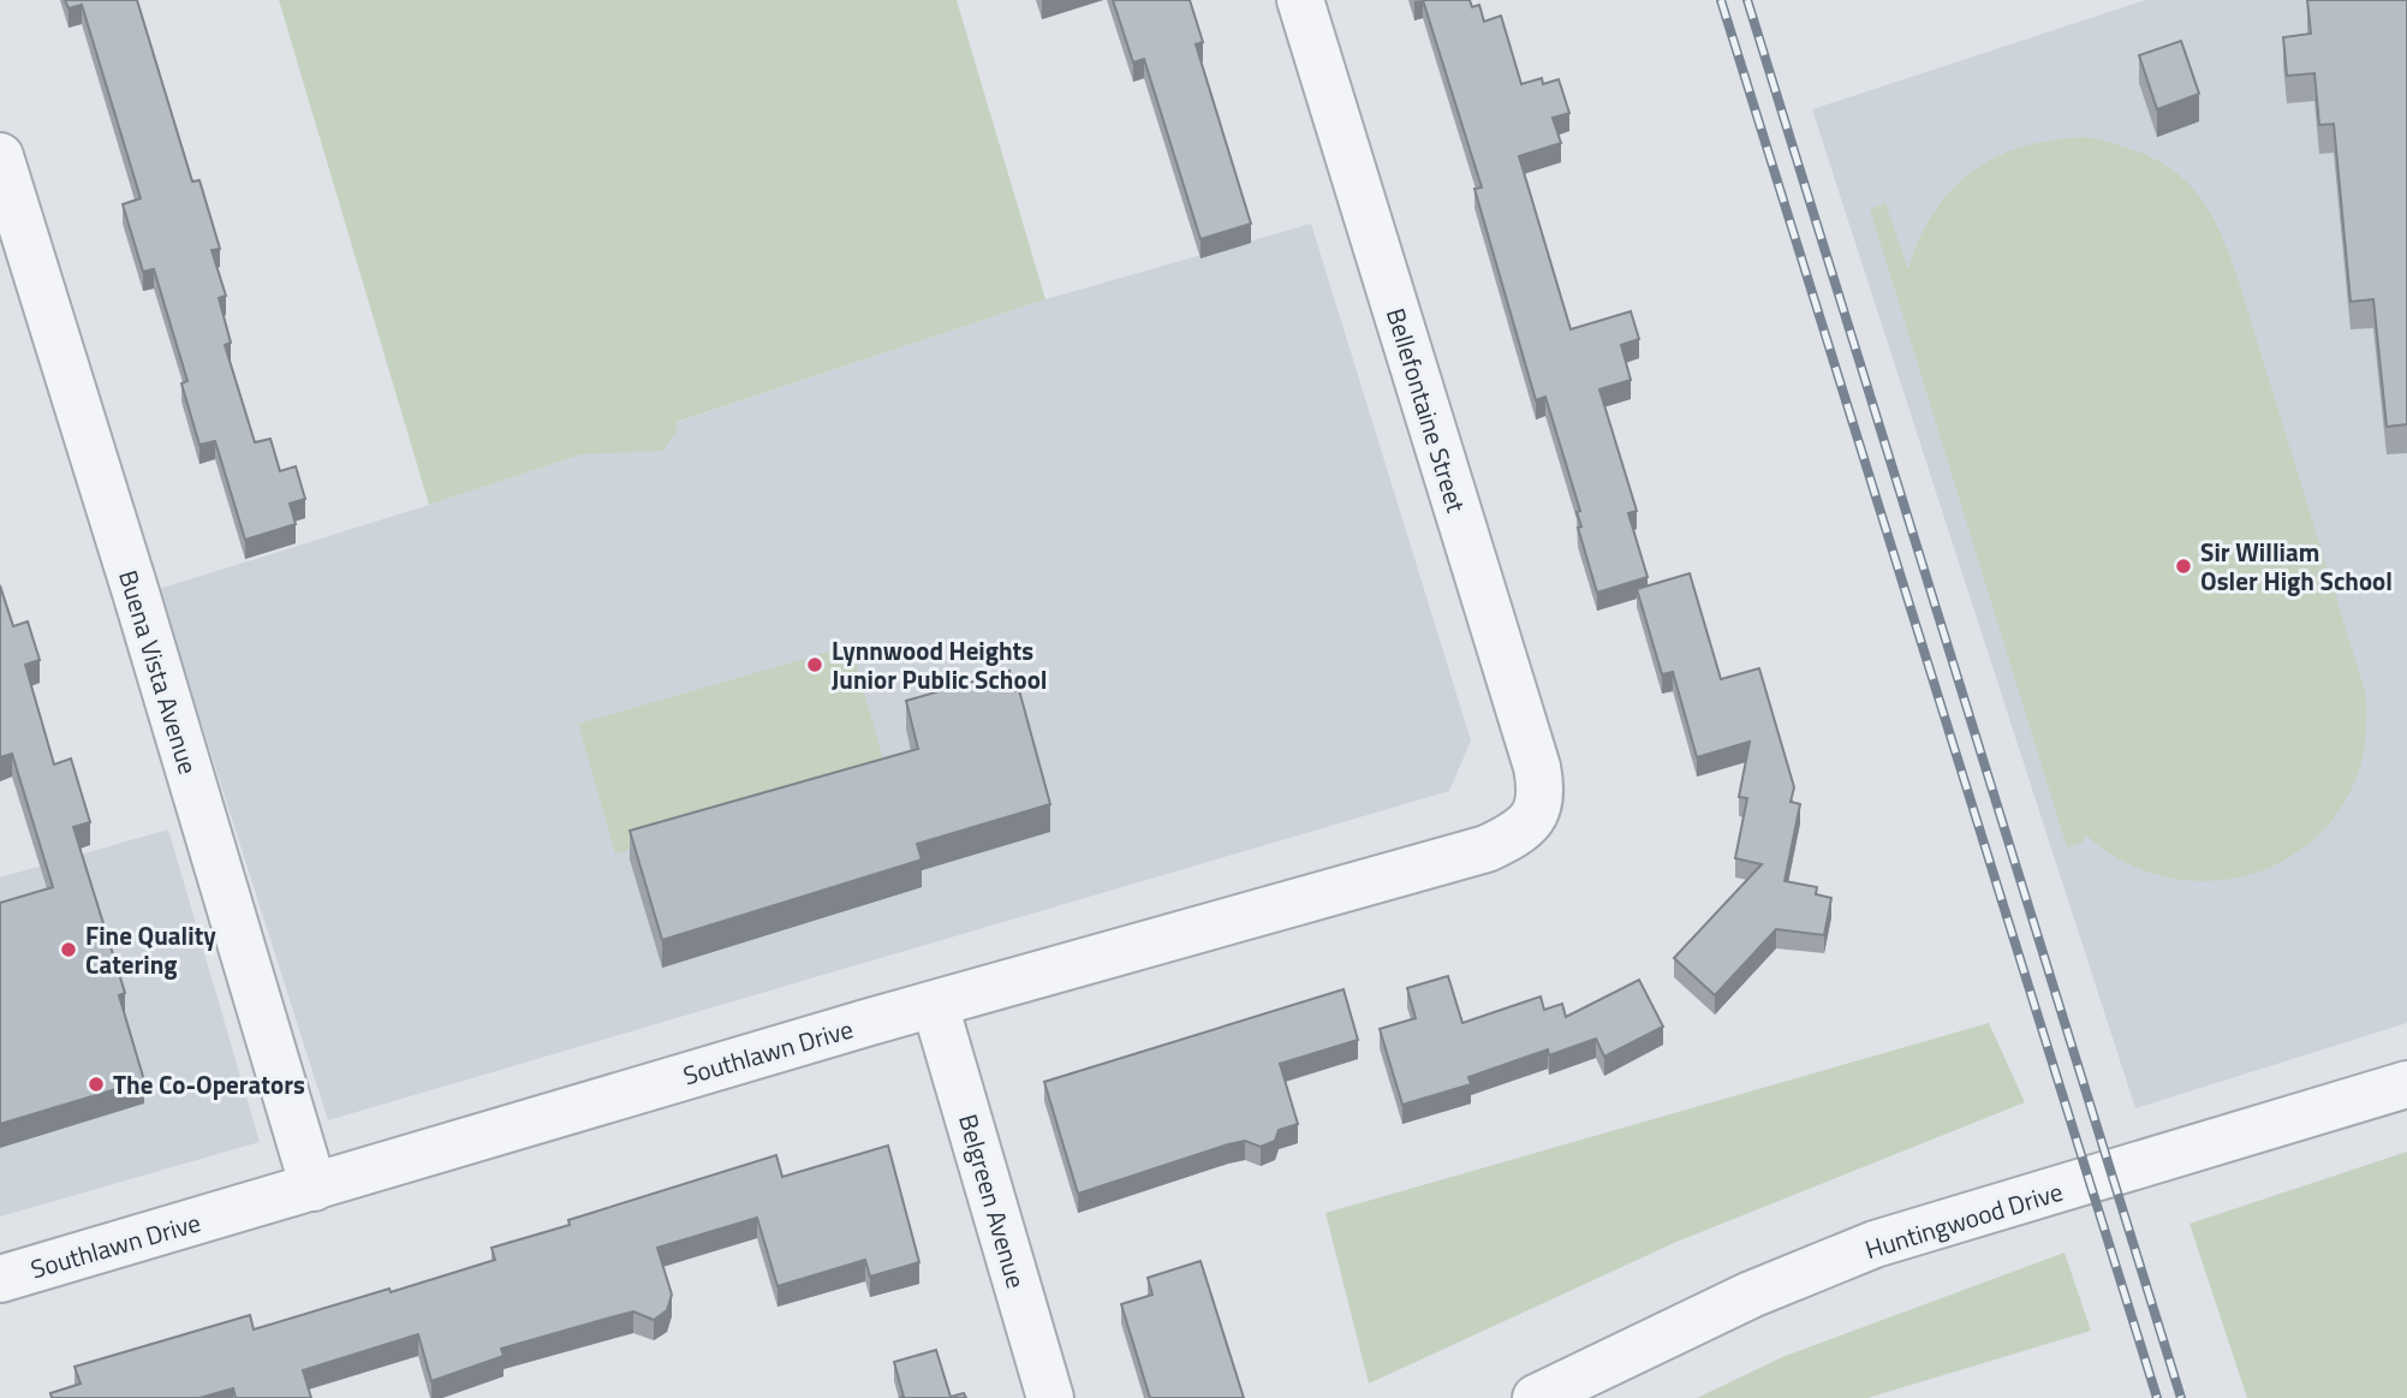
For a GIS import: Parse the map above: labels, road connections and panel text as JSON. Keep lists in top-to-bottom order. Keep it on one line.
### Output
{"streets":{"street":["Bellefontaine Street","Buena Vista Avenue","Southlawn Drive","Belgreen Avenue","Huntingwood Drive"]},"crossings":[["Bellefontaine Street","Southlawn Drive"],["Buena Vista Avenue","Southlawn Drive"],["Southlawn Drive","Belgreen Avenue"]],"places":["Sir William Osler High School","Lynnwood Heights Junior Public School","Fine Quality Catering","The Co-Operators"]}
